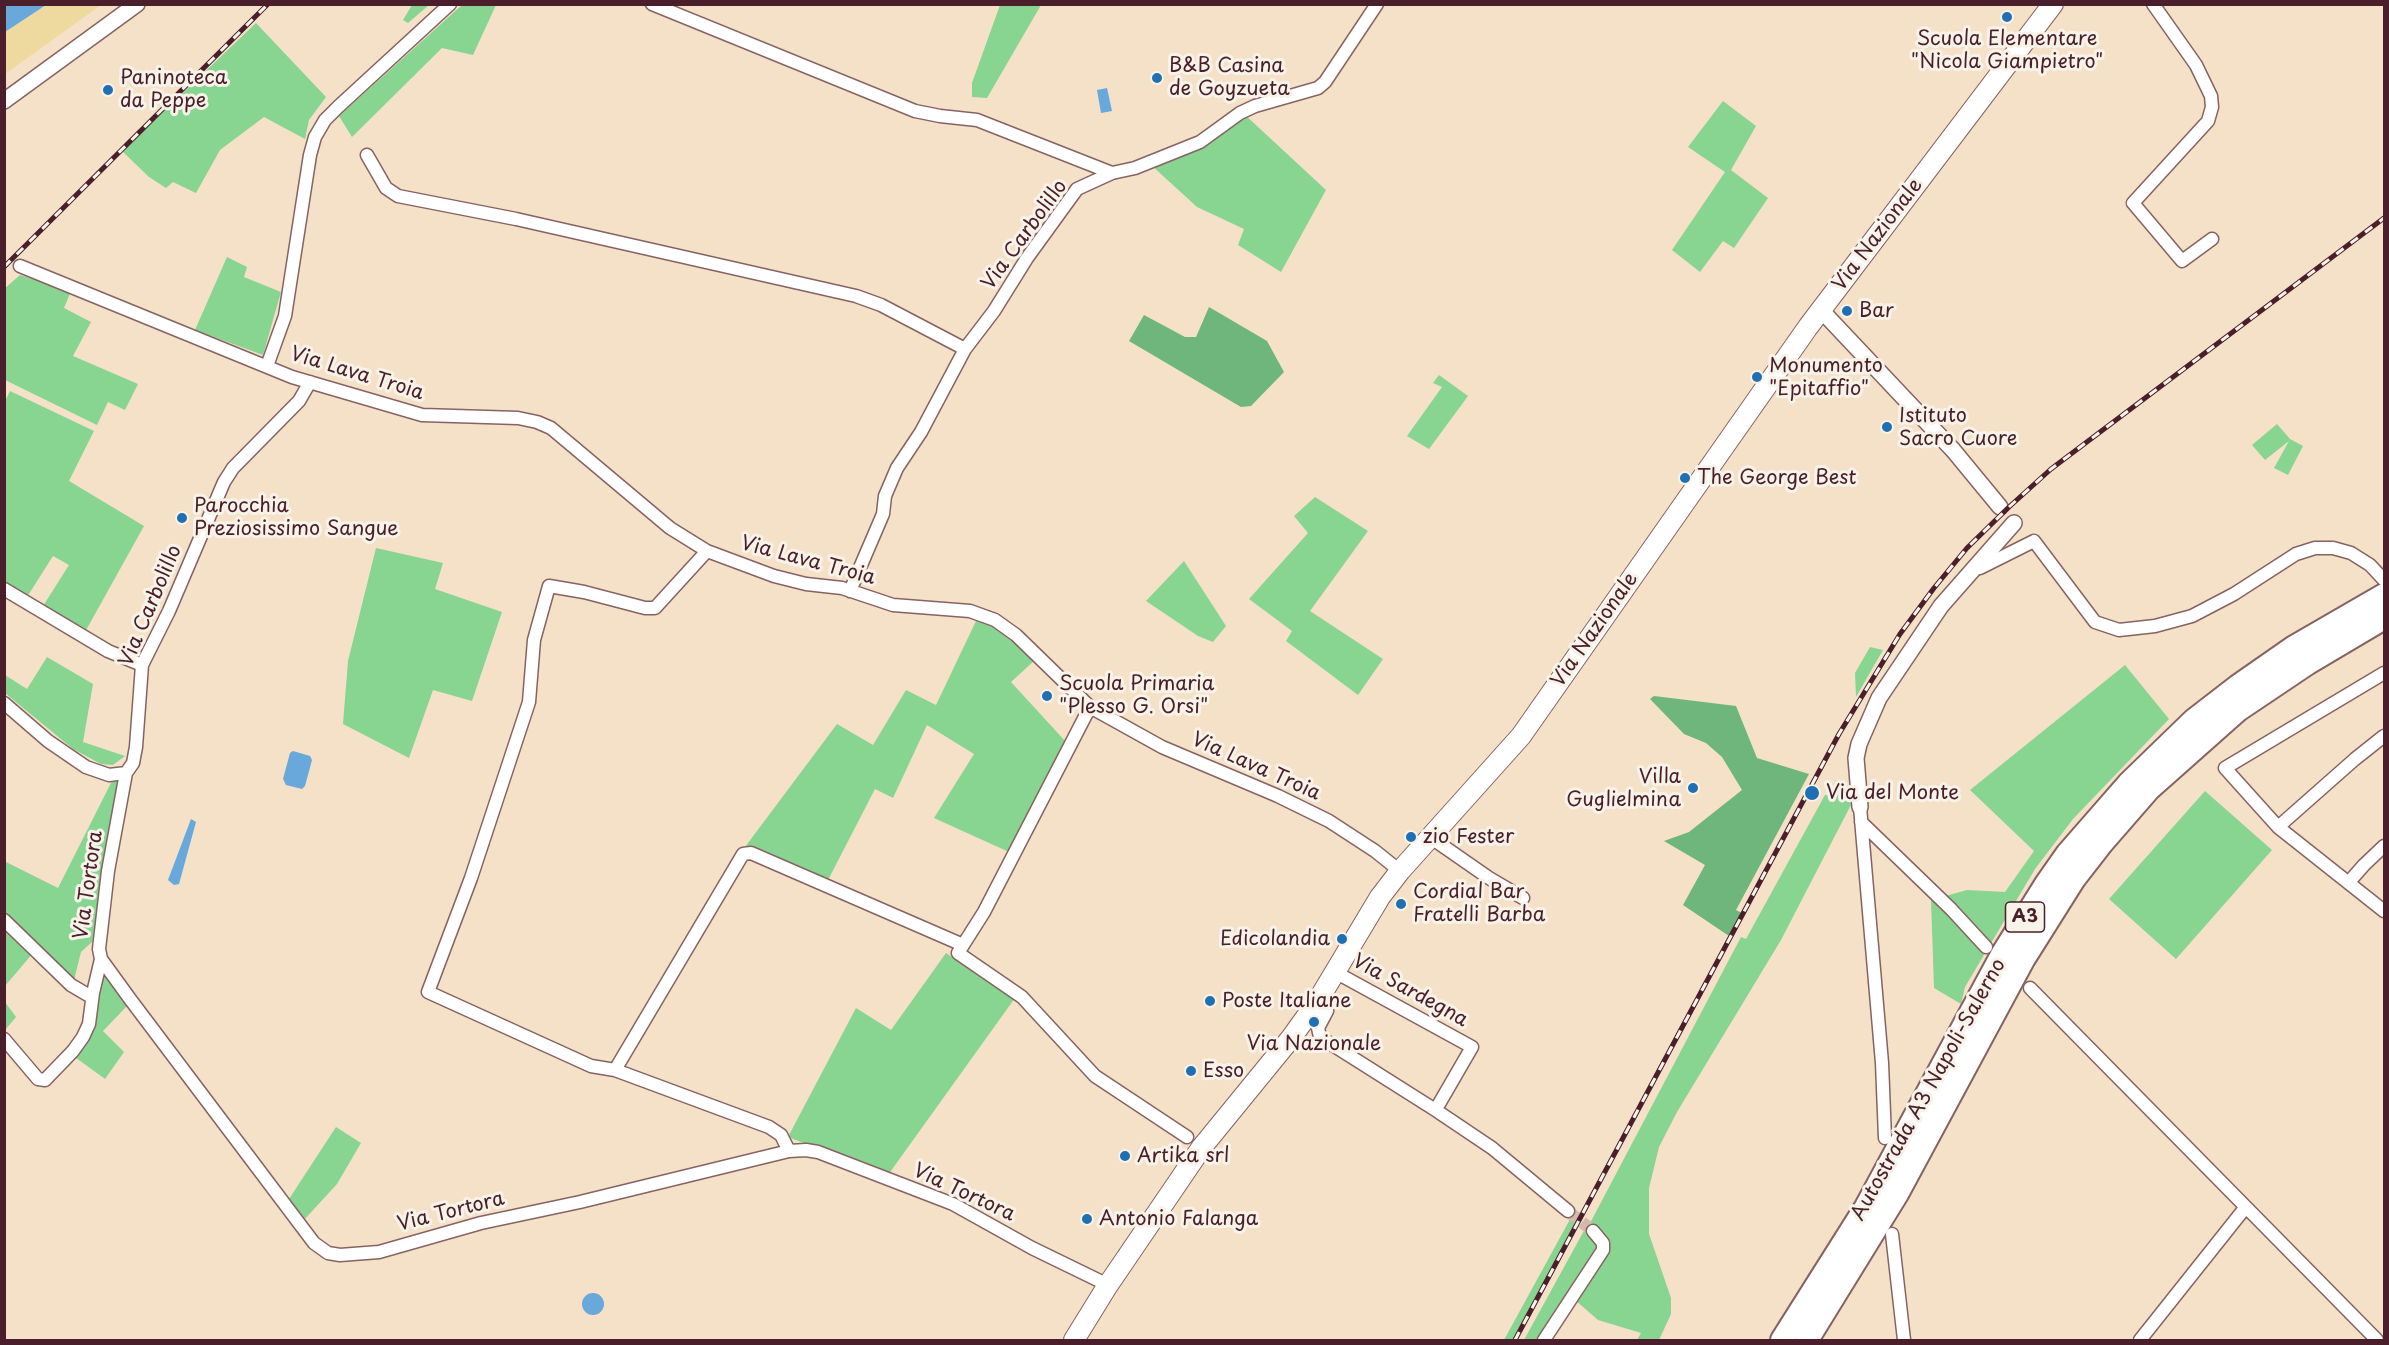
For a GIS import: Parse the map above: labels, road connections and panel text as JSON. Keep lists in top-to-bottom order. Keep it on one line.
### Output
{"streets":{"highway":["A3","Autostrada A3 Napoli-Salerno"],"main road":["Via Nazionale"],"street":["Via Carbolillo","Via Lava Troia","Via Tortora","Via Sardegna"]},"crossings":[["Via Carbolillo","Via Lava Troia"],["Via Carbolillo","Via Tortora"],["Via Nazionale","Via Lava Troia"],["Via Nazionale","Via Tortora"],["Via Nazionale","Via Sardegna"]],"places":["Scuola Elementare \"Nicola Giampietro\"","B&B Casina de Goyzueta","Paninoteca da Peppe","Bar","Monumento \"Epitaffio\"","Istituto Sacro Cuore","The George Best","Parocchia Preziosissimo Sangue","Scuola Primaria \"Plesso G. Orsi\"","Villa Guglielmina","Via del Monte","zio Fester","Cordial Bar Fratelli Barba","Edicolandia","Poste Italiane","Via Nazionale","Esso","Artika srl","Antonio Falanga"]}
